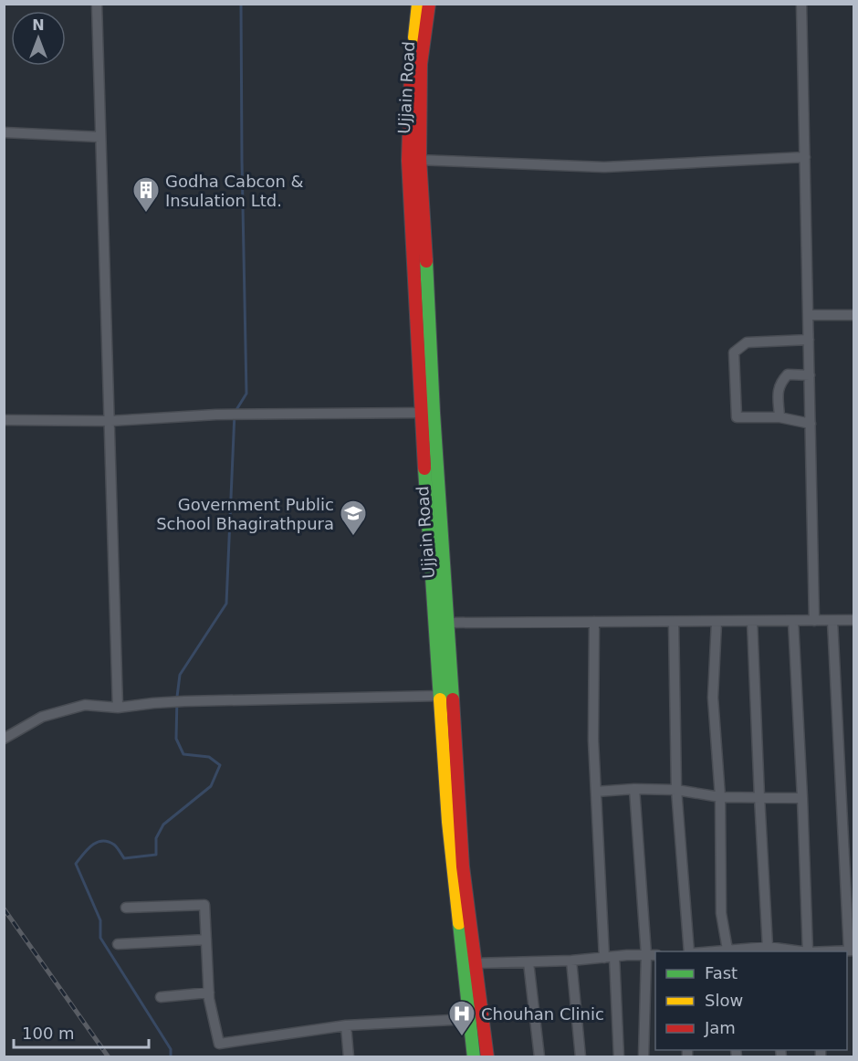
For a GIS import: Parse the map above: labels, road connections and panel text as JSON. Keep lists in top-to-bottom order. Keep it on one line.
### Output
{"streets":{"main road":["Ujjain Road"]},"places":{"building":["Godha Cabcon & Insulation Ltd."],"school or university":["Government Public School Bhagirathpura"],"hospital":["Chouhan Clinic"]},"legend":["Fast","Slow","Jam"],"scale_bar":"100 m","north":"top"}
